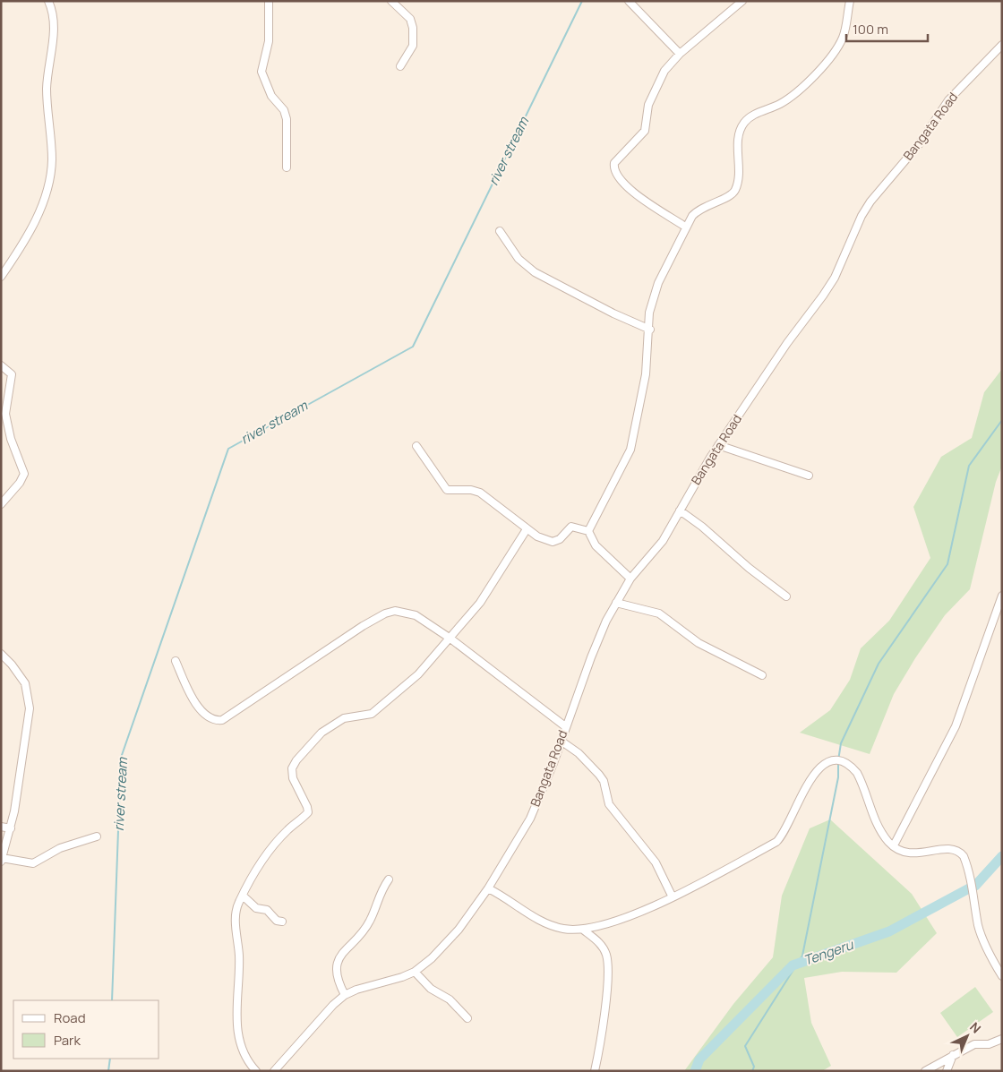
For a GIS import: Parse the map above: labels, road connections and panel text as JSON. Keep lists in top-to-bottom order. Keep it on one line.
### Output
{"streets":{"street":["Bangata Road"]},"water":["river stream","Tengeru"],"legend":["Road","Park"],"scale_bar":"100 m","north":"top right"}
